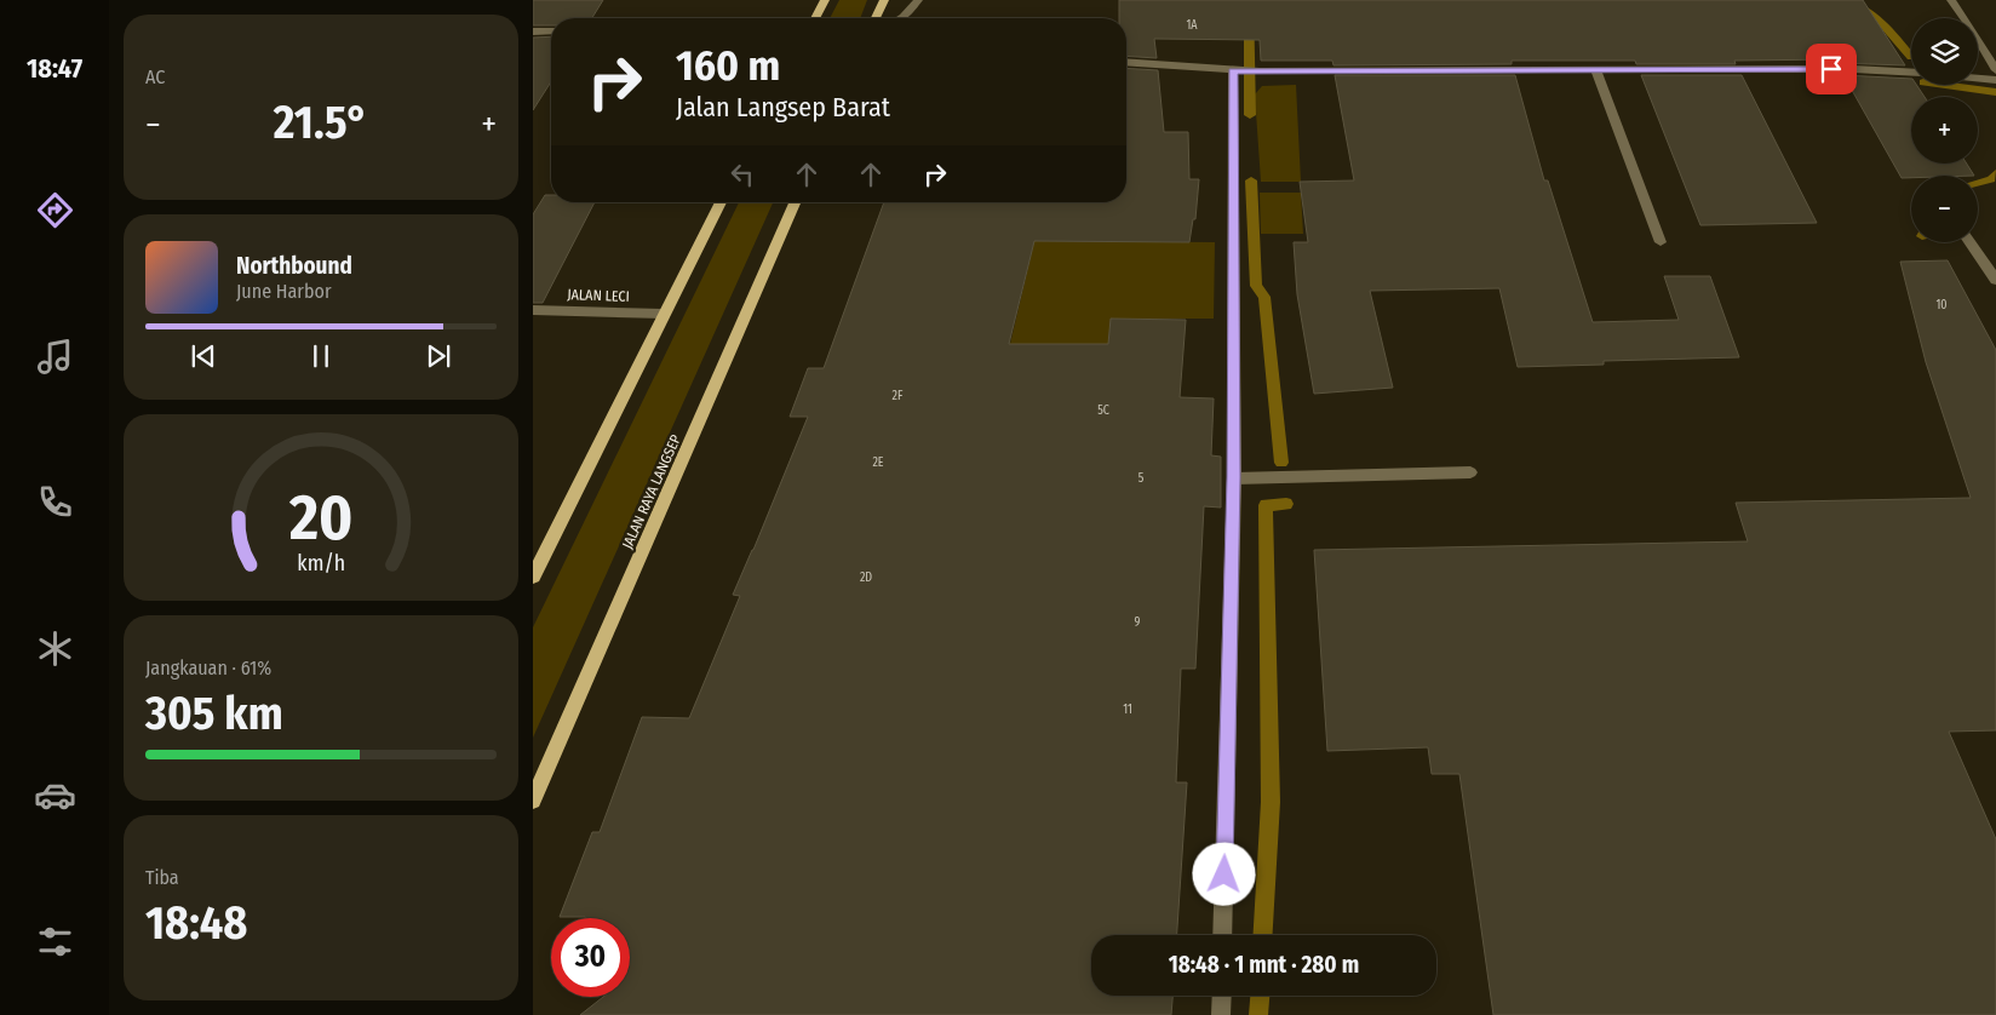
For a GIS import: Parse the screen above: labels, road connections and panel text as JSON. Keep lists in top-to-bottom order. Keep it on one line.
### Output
{"streets":{"main road":["JALAN RAYA LANGSEP"],"street":["JALAN LECI"]},"house_numbers":["1A","10","2F","5C","2E","5","2D","9","11"],"page":{"tabs":"18:47","tile":["AC",["Jangkauan · 61%","305 km"],["Tiba","18:48"]],"map_buttons":["+","−"],"turn":["160 m","Jalan Langsep Barat"],"heat":["−","21.5°","+"],"song":["Northbound","June Harbor"],"limit":"30","trip":"18:48 · 1 mnt · 280 m","gauge":["20","km/h"]}}
